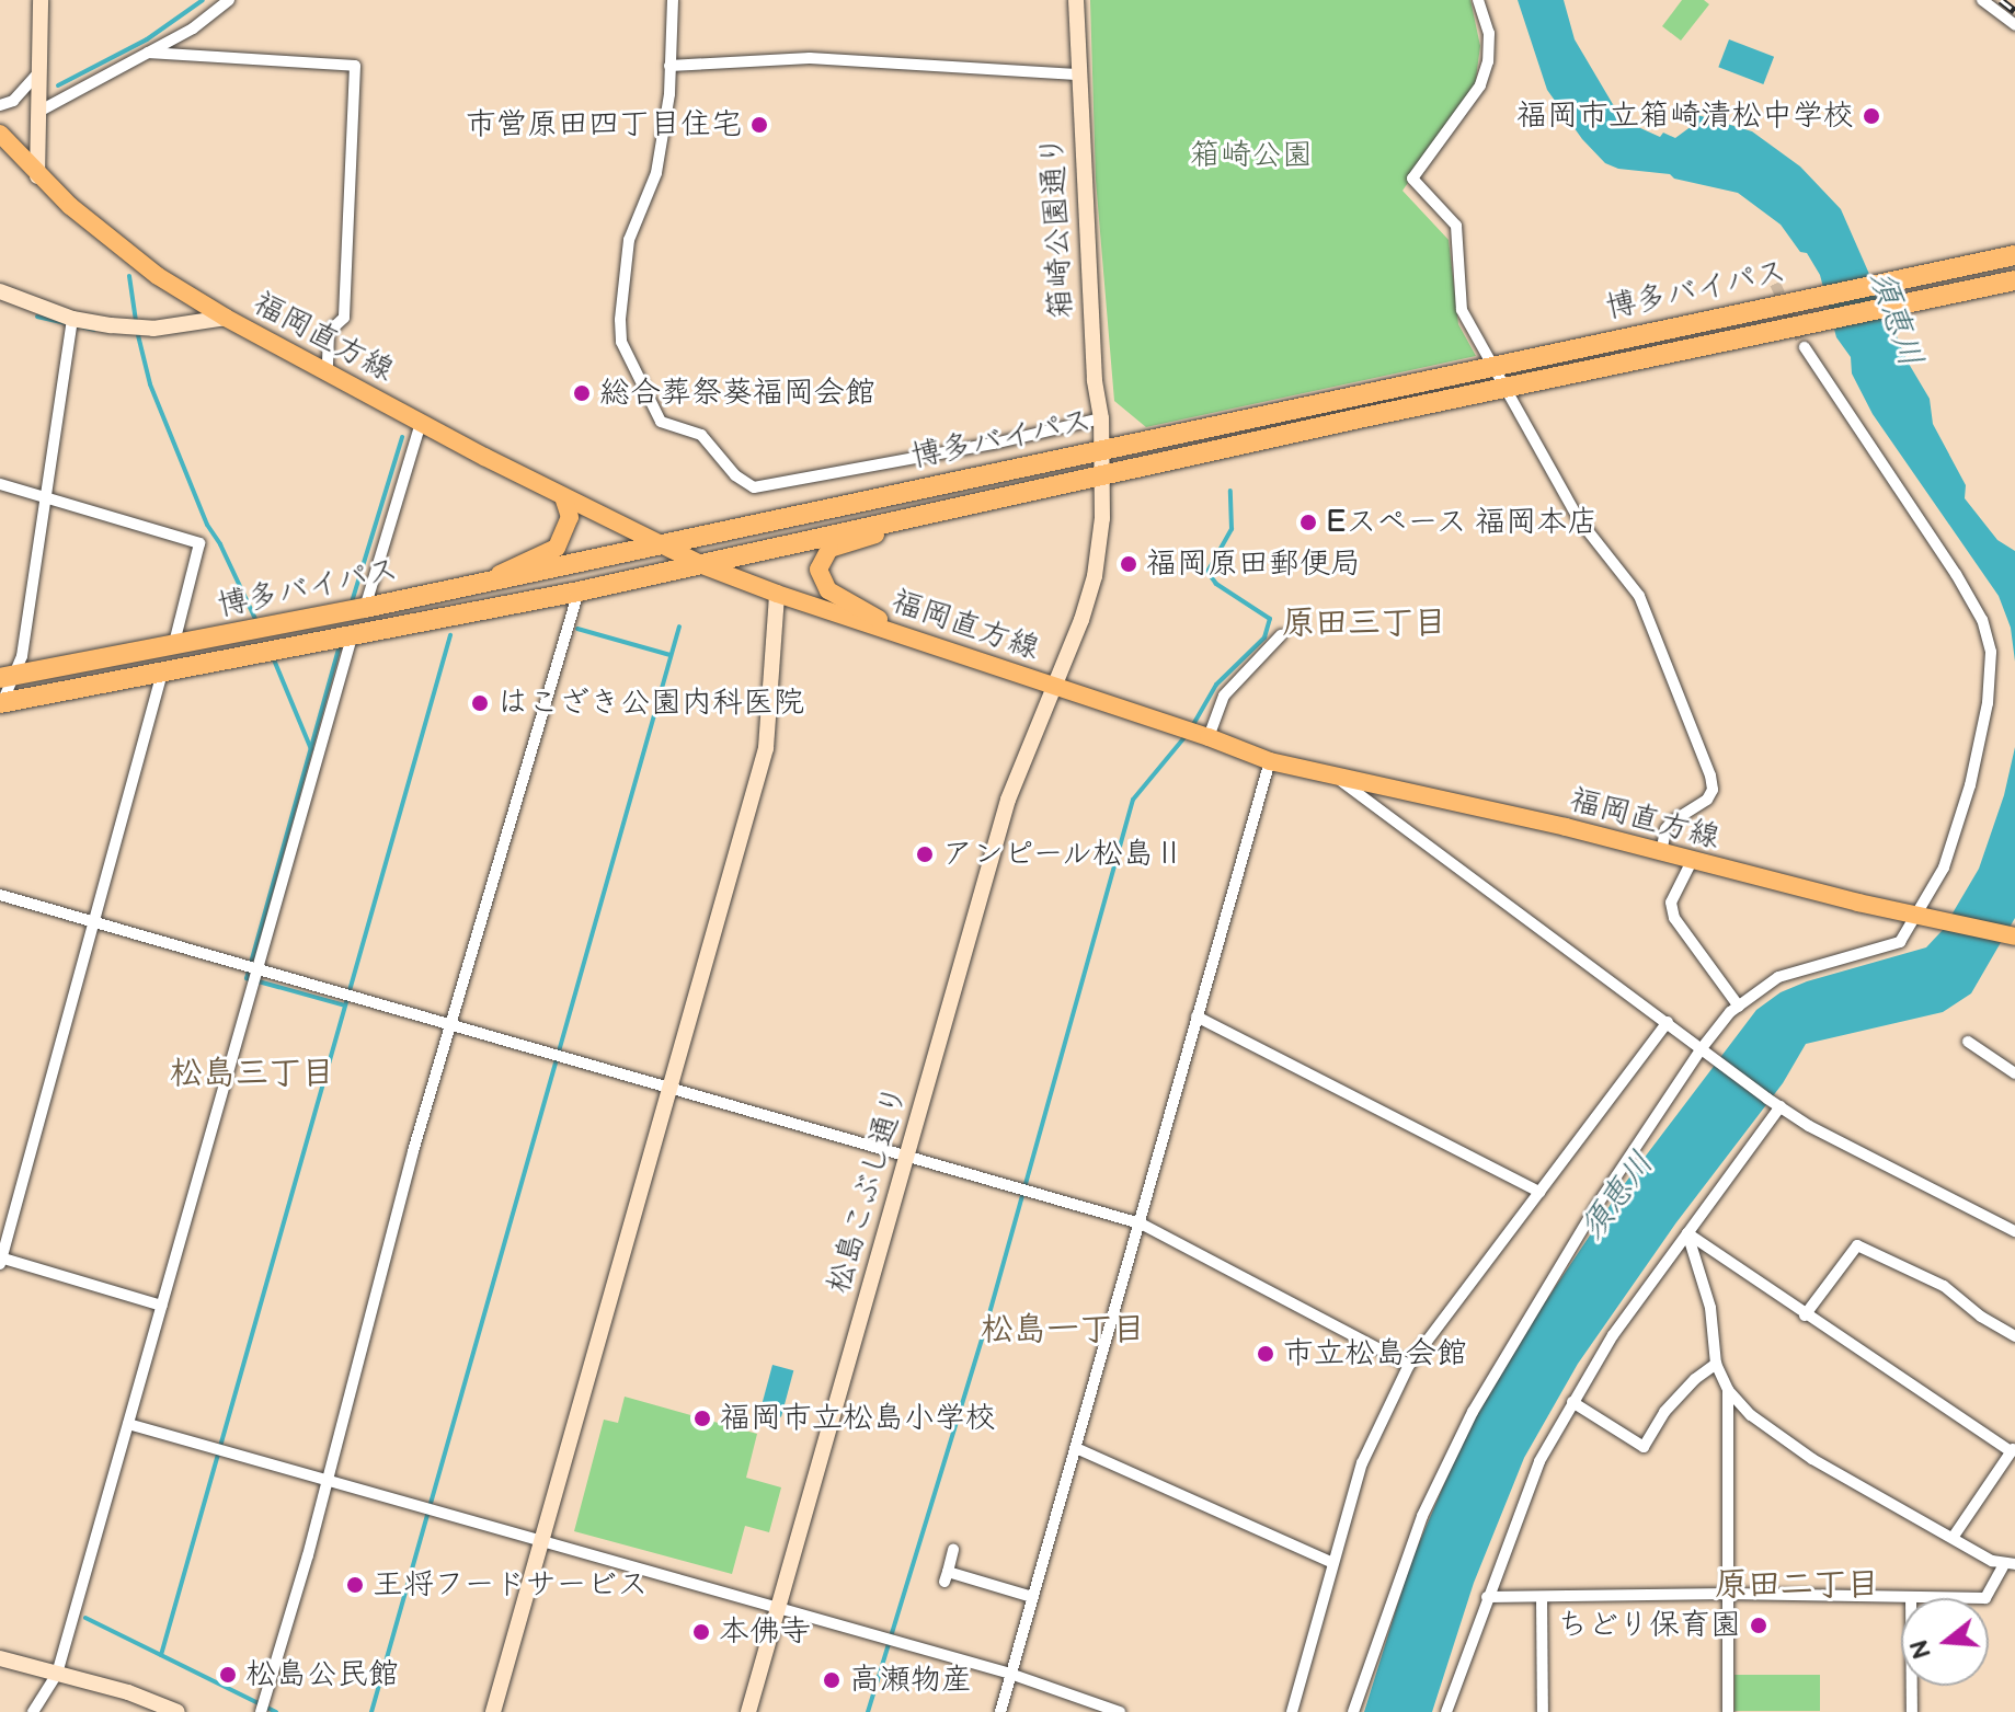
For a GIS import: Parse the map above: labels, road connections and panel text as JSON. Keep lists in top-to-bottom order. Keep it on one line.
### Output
{"streets":{"highway":["博多バイパス"],"main road":["福岡直方線"],"street":["箱崎公園通り","松島こぶし通り"]},"crossings":[["箱崎公園通り","博多バイパス"],["箱崎公園通り","松島こぶし通り"],["博多バイパス","福岡直方線"],["博多バイパス","松島こぶし通り"],["福岡直方線","松島こぶし通り"]],"districts":["原田三丁目","松島三丁目","松島一丁目","原田二丁目"],"water":["須恵川"],"parks":["箱崎公園"],"places":["福岡市立箱崎清松中学校","市営原田四丁目住宅","総合葬祭葵福岡会館","Eスペース 福岡本店","福岡原田郵便局","はこざき公園内科医院","アンピール松島Ⅱ","市立松島会館","福岡市立松島小学校","王将フードサービス","ちどり保育園","本佛寺","松島公民館","高瀬物産"],"north":"left"}
